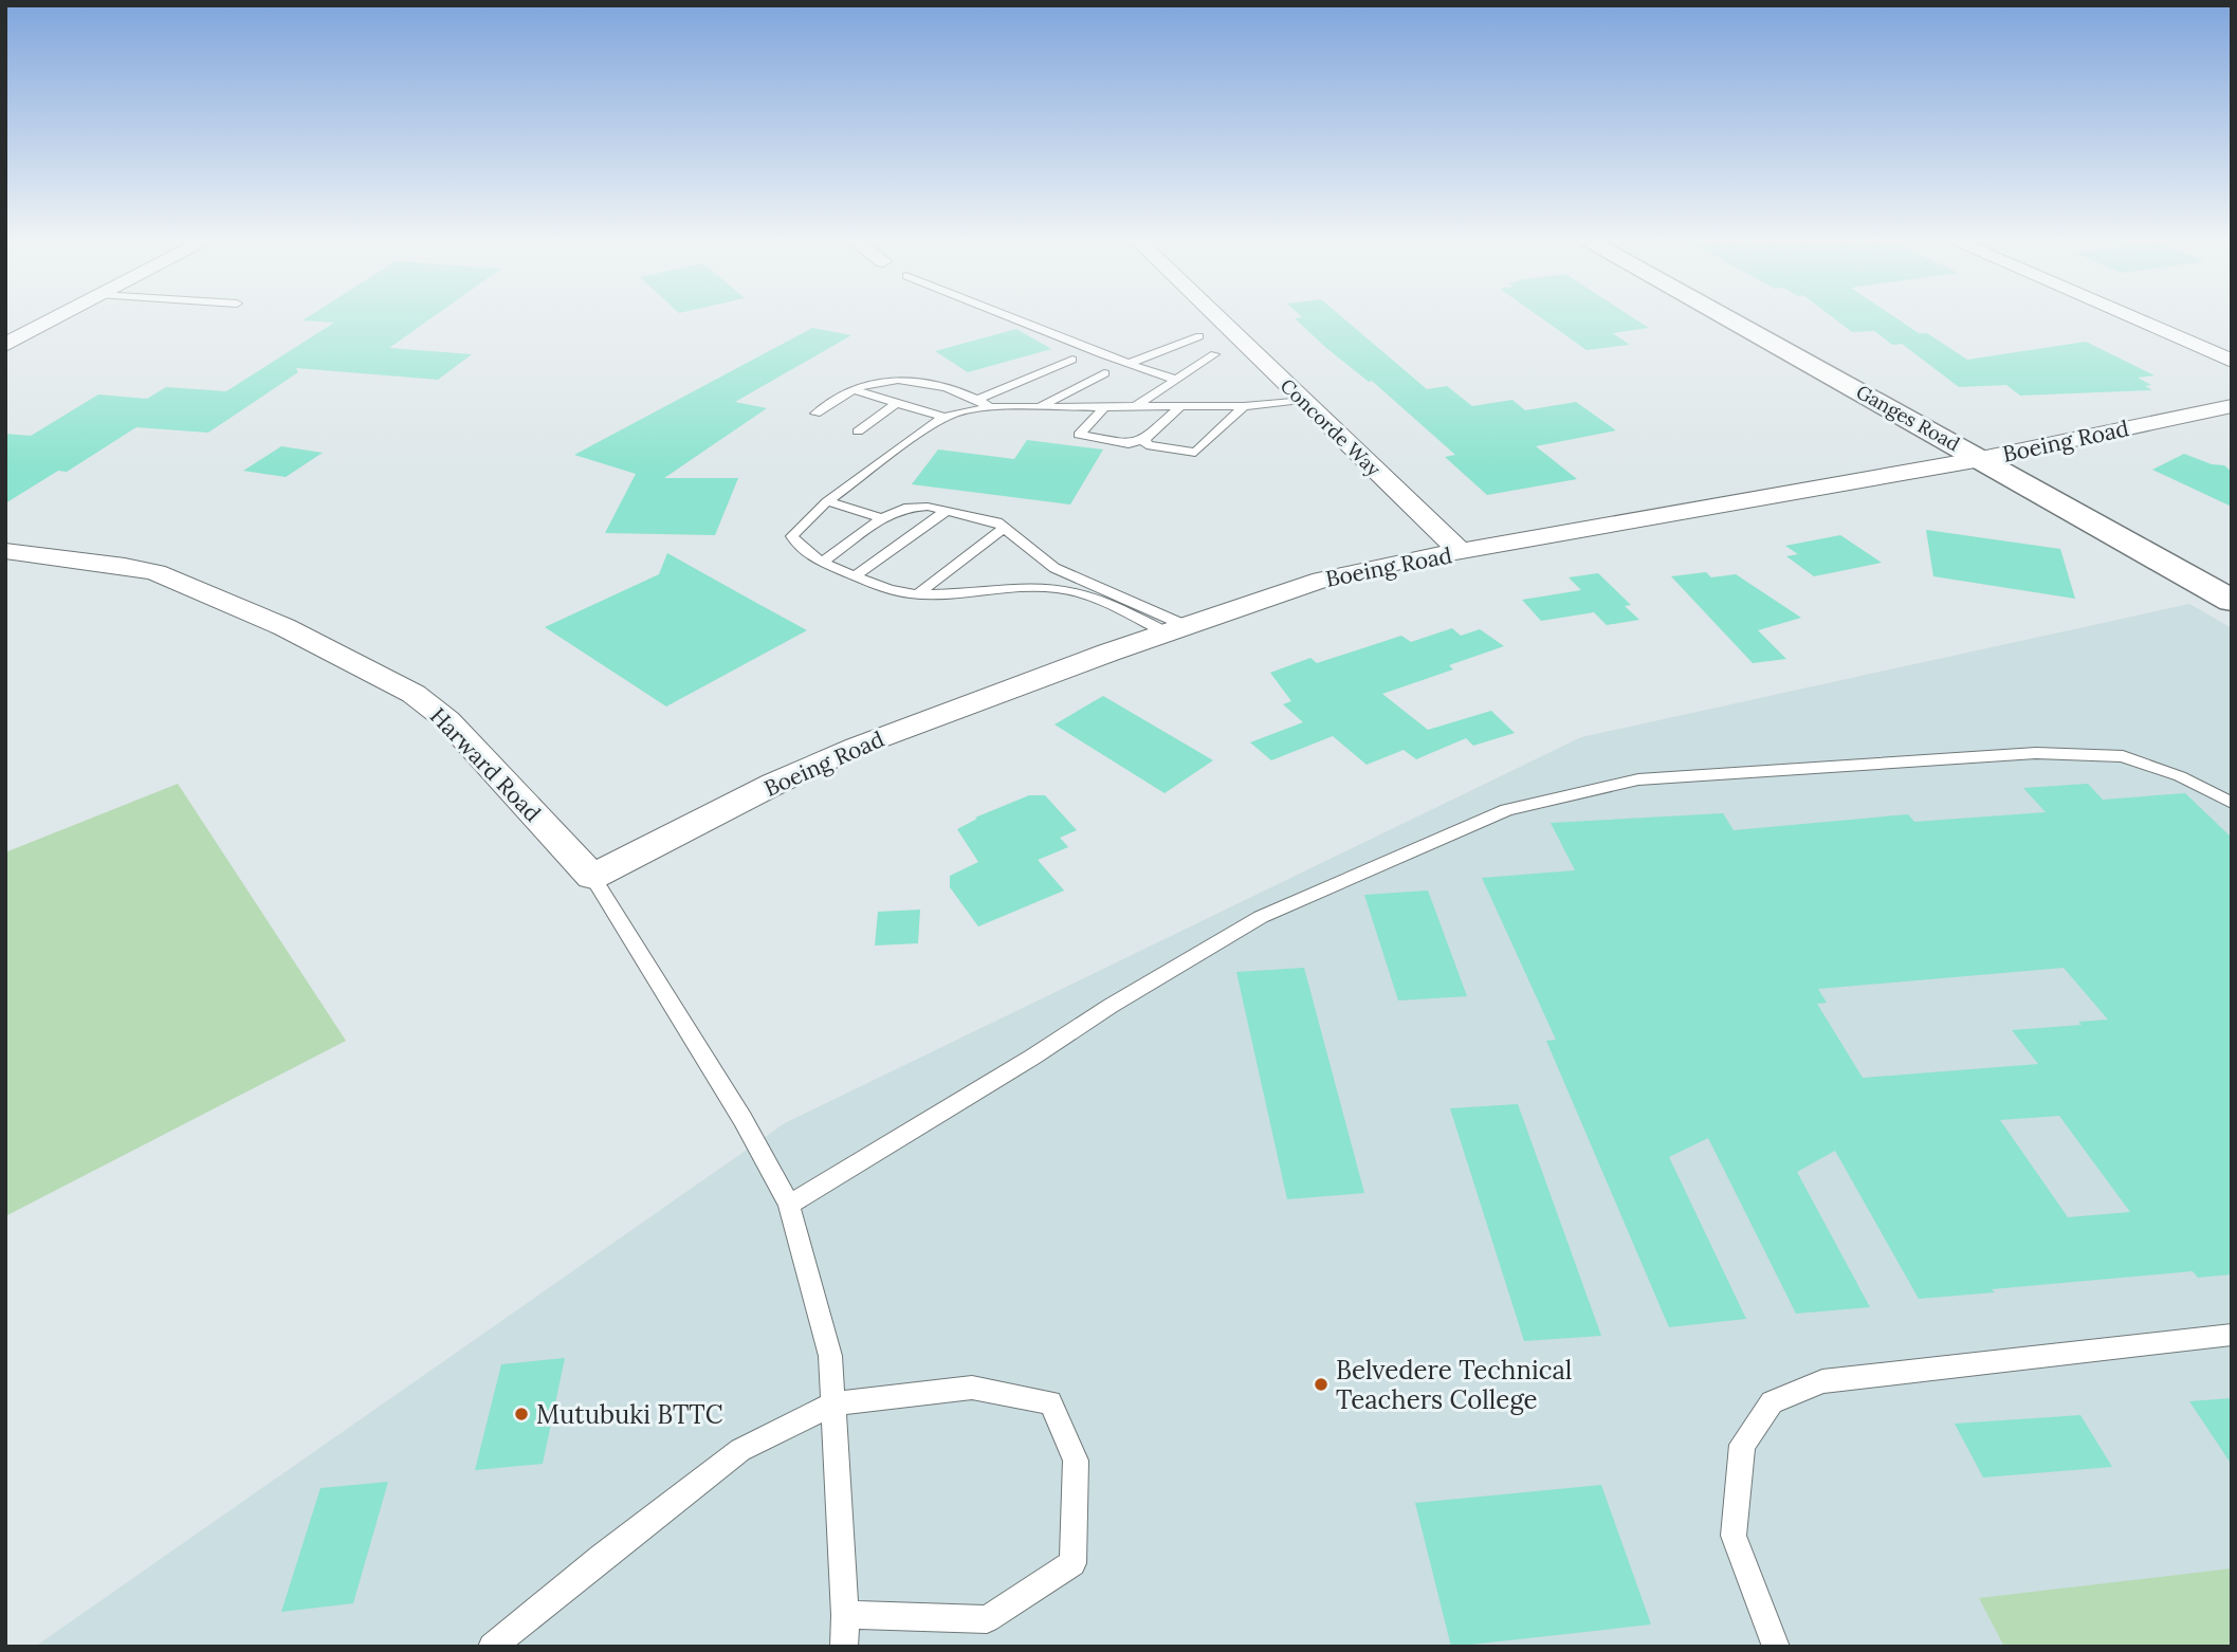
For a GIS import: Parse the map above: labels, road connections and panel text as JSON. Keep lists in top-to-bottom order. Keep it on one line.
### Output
{"streets":{"street":["Ganges Road","Concorde Way","Boeing Road","Harward Road"]},"crossings":[["Ganges Road","Boeing Road"],["Concorde Way","Boeing Road"],["Boeing Road","Harward Road"]],"places":["Belvedere Technical Teachers College","Mutubuki BTTC"]}
